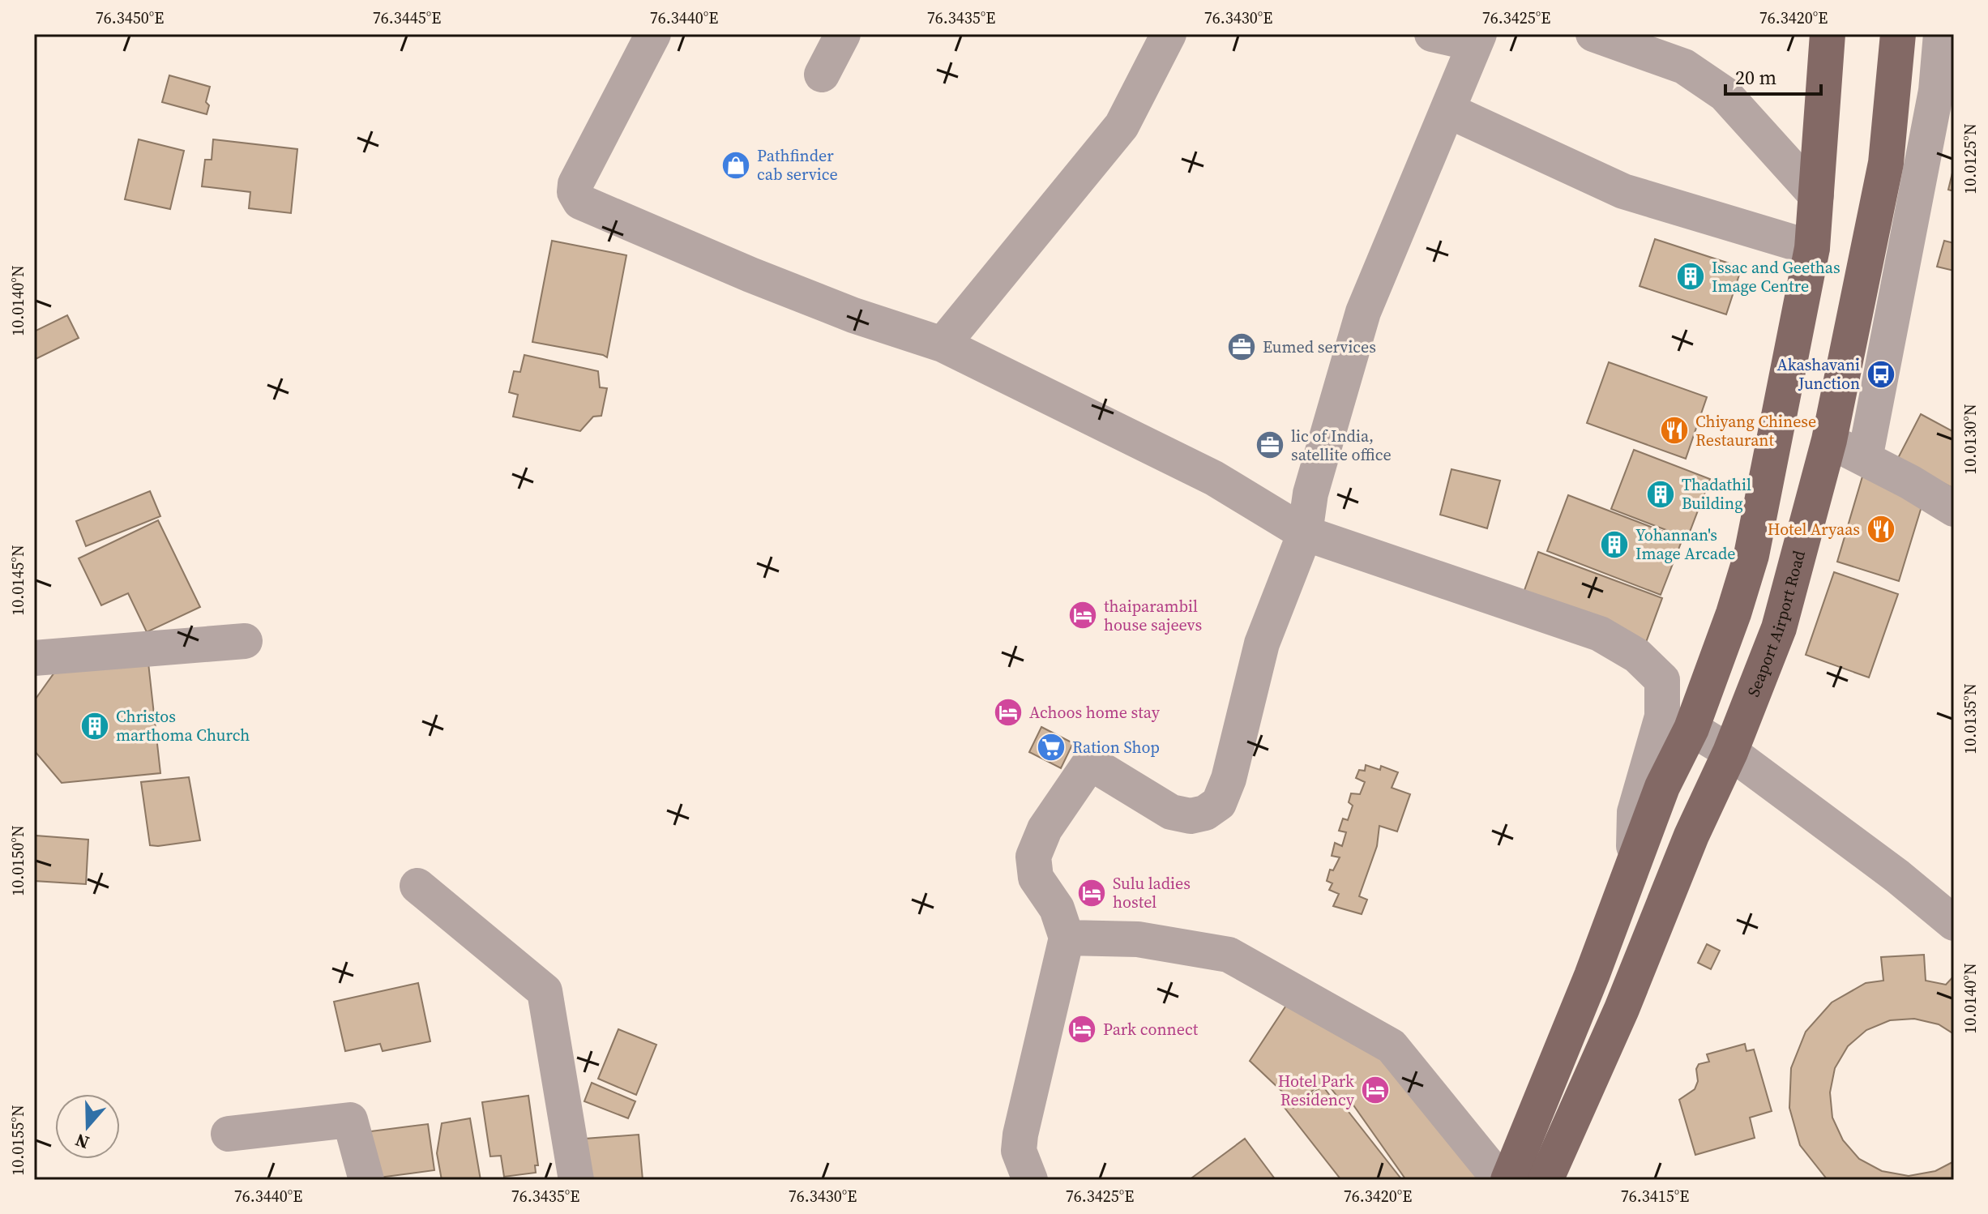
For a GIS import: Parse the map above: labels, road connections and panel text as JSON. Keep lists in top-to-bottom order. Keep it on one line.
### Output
{"streets":{"main road":["Seaport Airport Road"]},"places":{"shop":["Pathfinder cab service"],"building":["Issac and Geethas Image Centre","Thadathil Building","Yohannan's Image Arcade","Christos marthoma Church"],"office":["Eumed services","lic of India, satellite office"],"bus stop":["Akashavani Junction"],"restaurant":["Chiyang Chinese Restaurant","Hotel Aryaas"],"hotel":["thaiparambil house sajeevs","Achoos home stay","Sulu ladies hostel","Park connect","Hotel Park Residency"],"supermarket":["Ration Shop"]},"scale_bar":"20 m","north":"bottom","coordinates":["76.3450°E","76.3445°E","76.3440°E","76.3435°E","76.3430°E","76.3425°E","76.3420°E","10.0125°N","10.0140°N","10.0130°N","10.0145°N","10.0135°N","10.0150°N","10.0155°N","76.3415°E"]}
